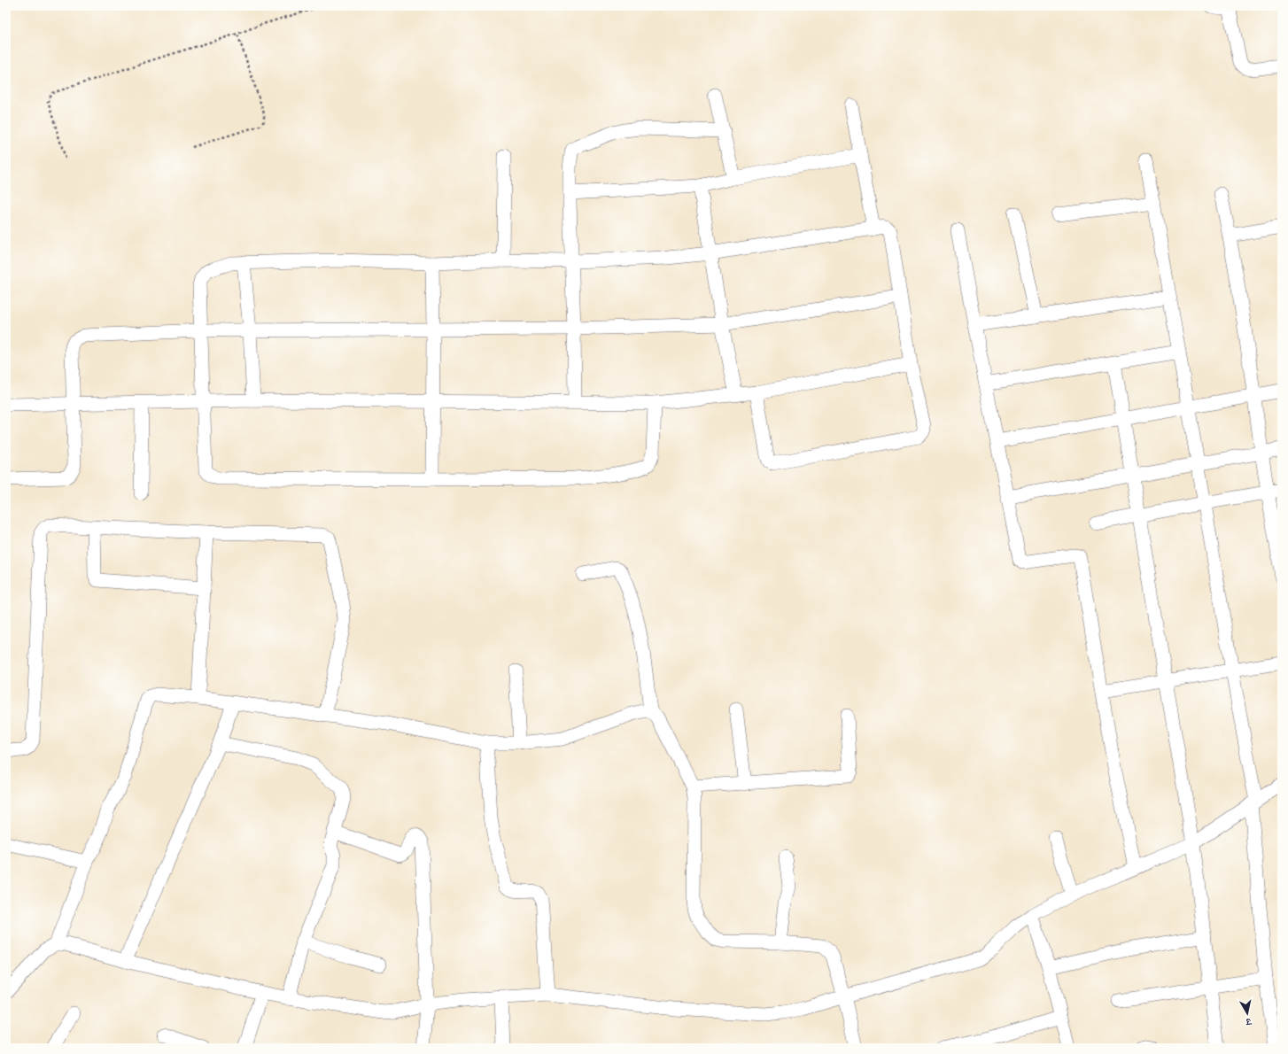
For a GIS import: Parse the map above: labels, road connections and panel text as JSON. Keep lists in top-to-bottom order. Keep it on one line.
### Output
{"north":"bottom"}
